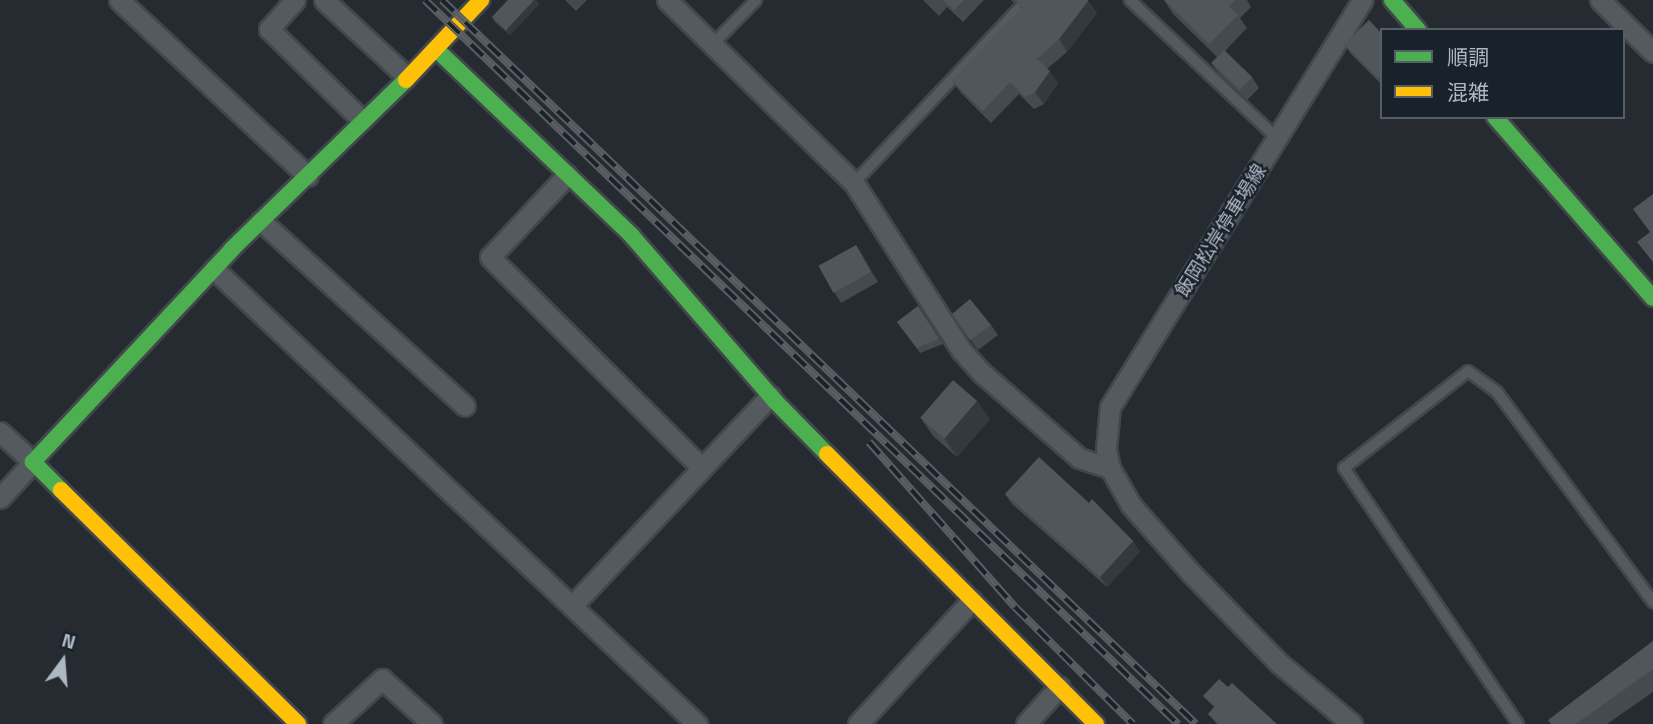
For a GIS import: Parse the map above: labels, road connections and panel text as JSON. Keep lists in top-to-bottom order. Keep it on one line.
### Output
{"streets":{"street":["飯岡松岸停車場線"]},"legend":["順調","混雑"],"north":"top"}
